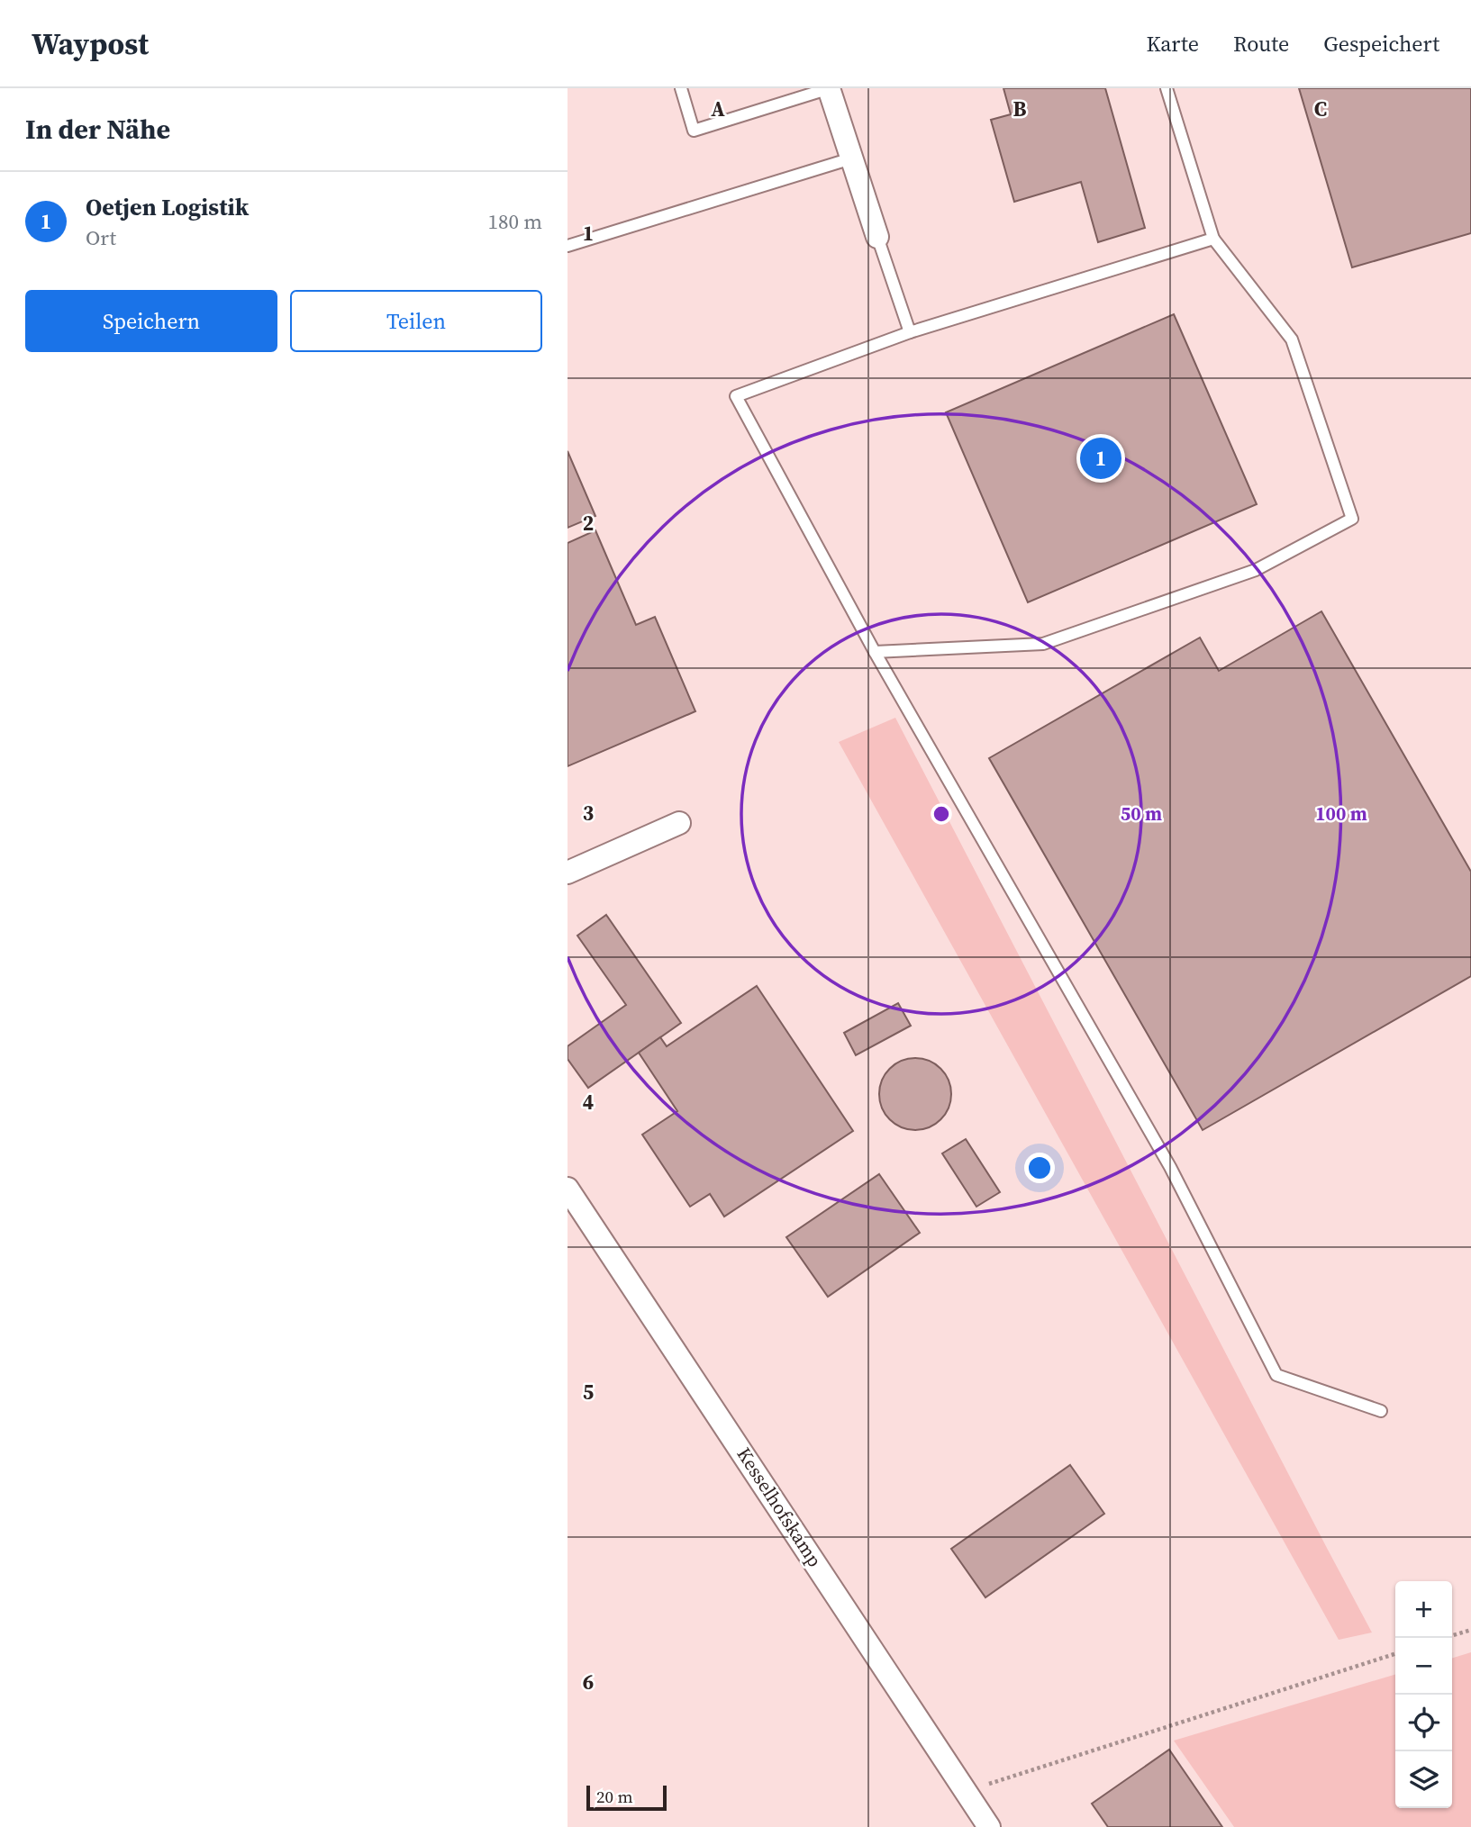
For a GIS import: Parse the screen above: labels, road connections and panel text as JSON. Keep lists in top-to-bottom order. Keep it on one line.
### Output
{"streets":{"street":["Kesselhofskamp"]},"scale_bar":"20 m","page":{"header":"Waypost","nav":["Karte","Route","Gespeichert"],"heading":"In der Nähe","list":[{"mark":"1","name":"Oetjen Logistik","note":"Ort","value":"180 m"}],"buttons":["Speichern","Teilen"],"pins":"1","map_buttons":["+","−"],"scale":"20 m"},"grid":{"columns":["A","B","C"],"rows":["1","2","3","4","5","6"]},"rings":["50 m","100 m"]}
